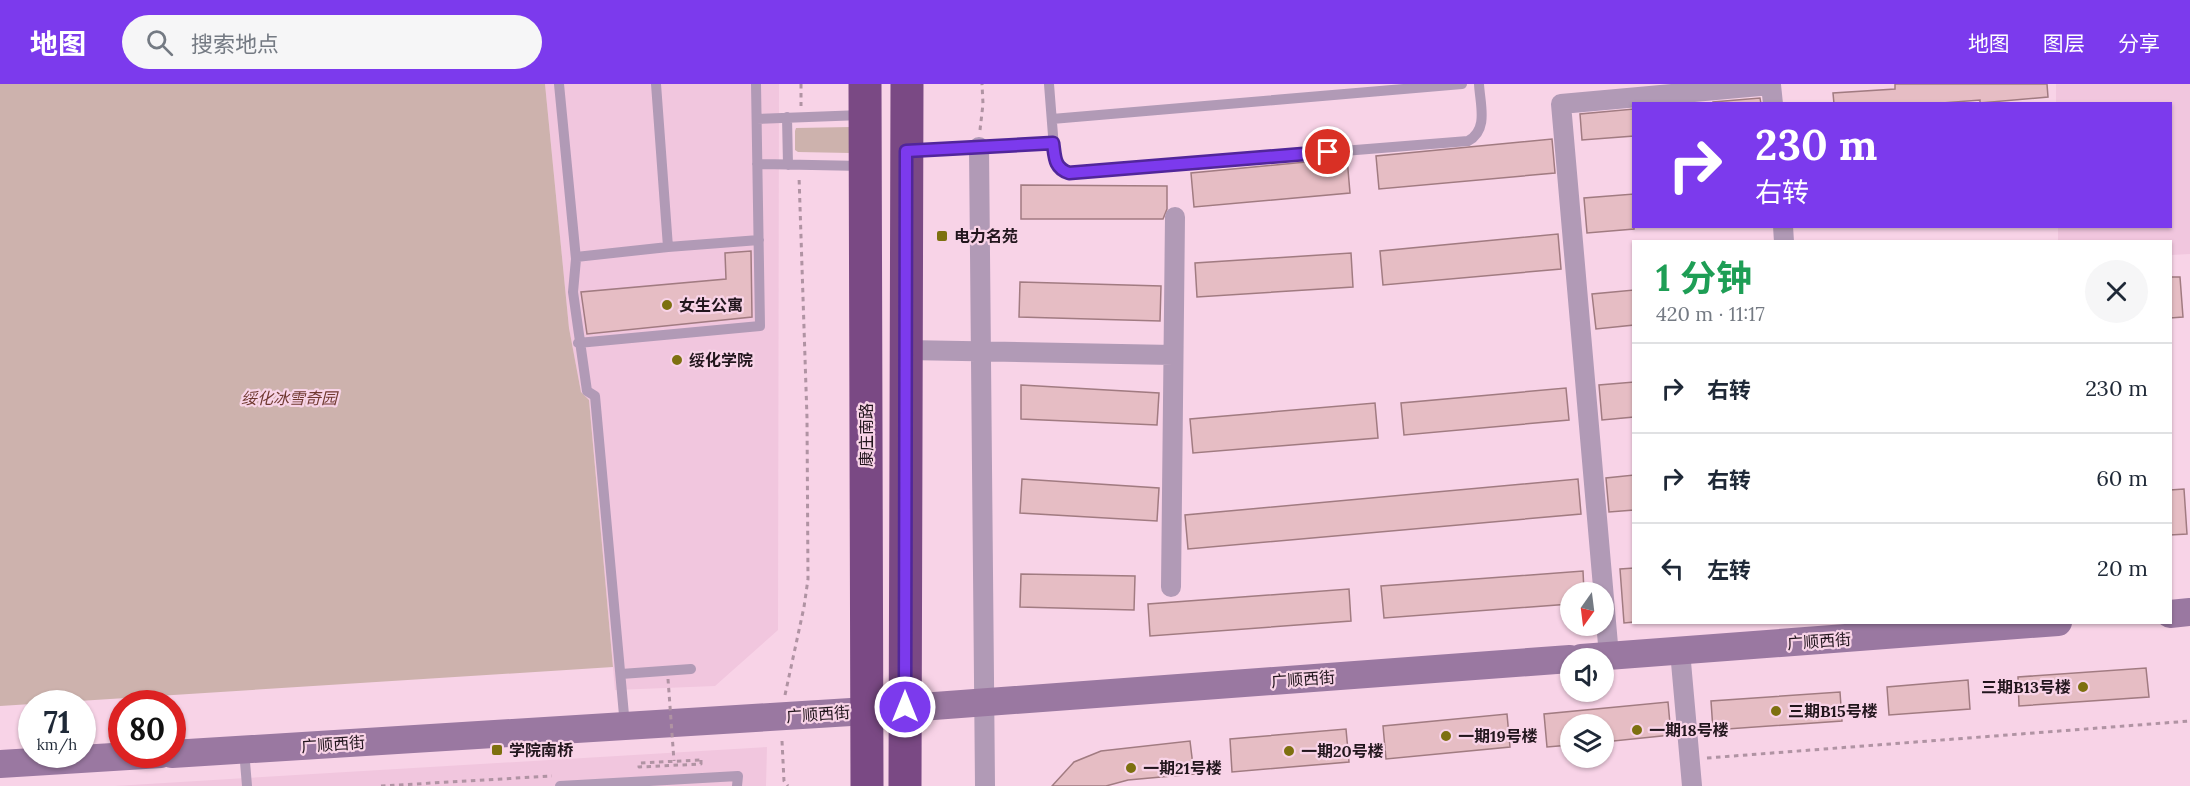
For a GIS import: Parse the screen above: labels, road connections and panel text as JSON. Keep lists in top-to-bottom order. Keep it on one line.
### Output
{"streets":{"highway":["康庄南路"],"main road":["广顺西街"]},"crossings":[["康庄南路","广顺西街"]],"parks":["绥化冰雪奇园"],"places":{"transit":["电力名苑","学院南桥"],"other":["女生公寓","绥化学院","三期B13号楼","三期B15号楼","一期18号楼","一期19号楼","一期20号楼","一期21号楼"]},"north":"bottom","page":{"header":"地图","search":"搜索地点","nav":["地图","图层","分享"],"turn":["230 m","右转"],"heading":["1 分钟","420 m · 11:17"],"list":[{"name":"右转","value":"230 m"},{"name":"右转","value":"60 m"},{"name":"左转","value":"20 m"}],"speed":"71 km/h","limit":"80"}}
